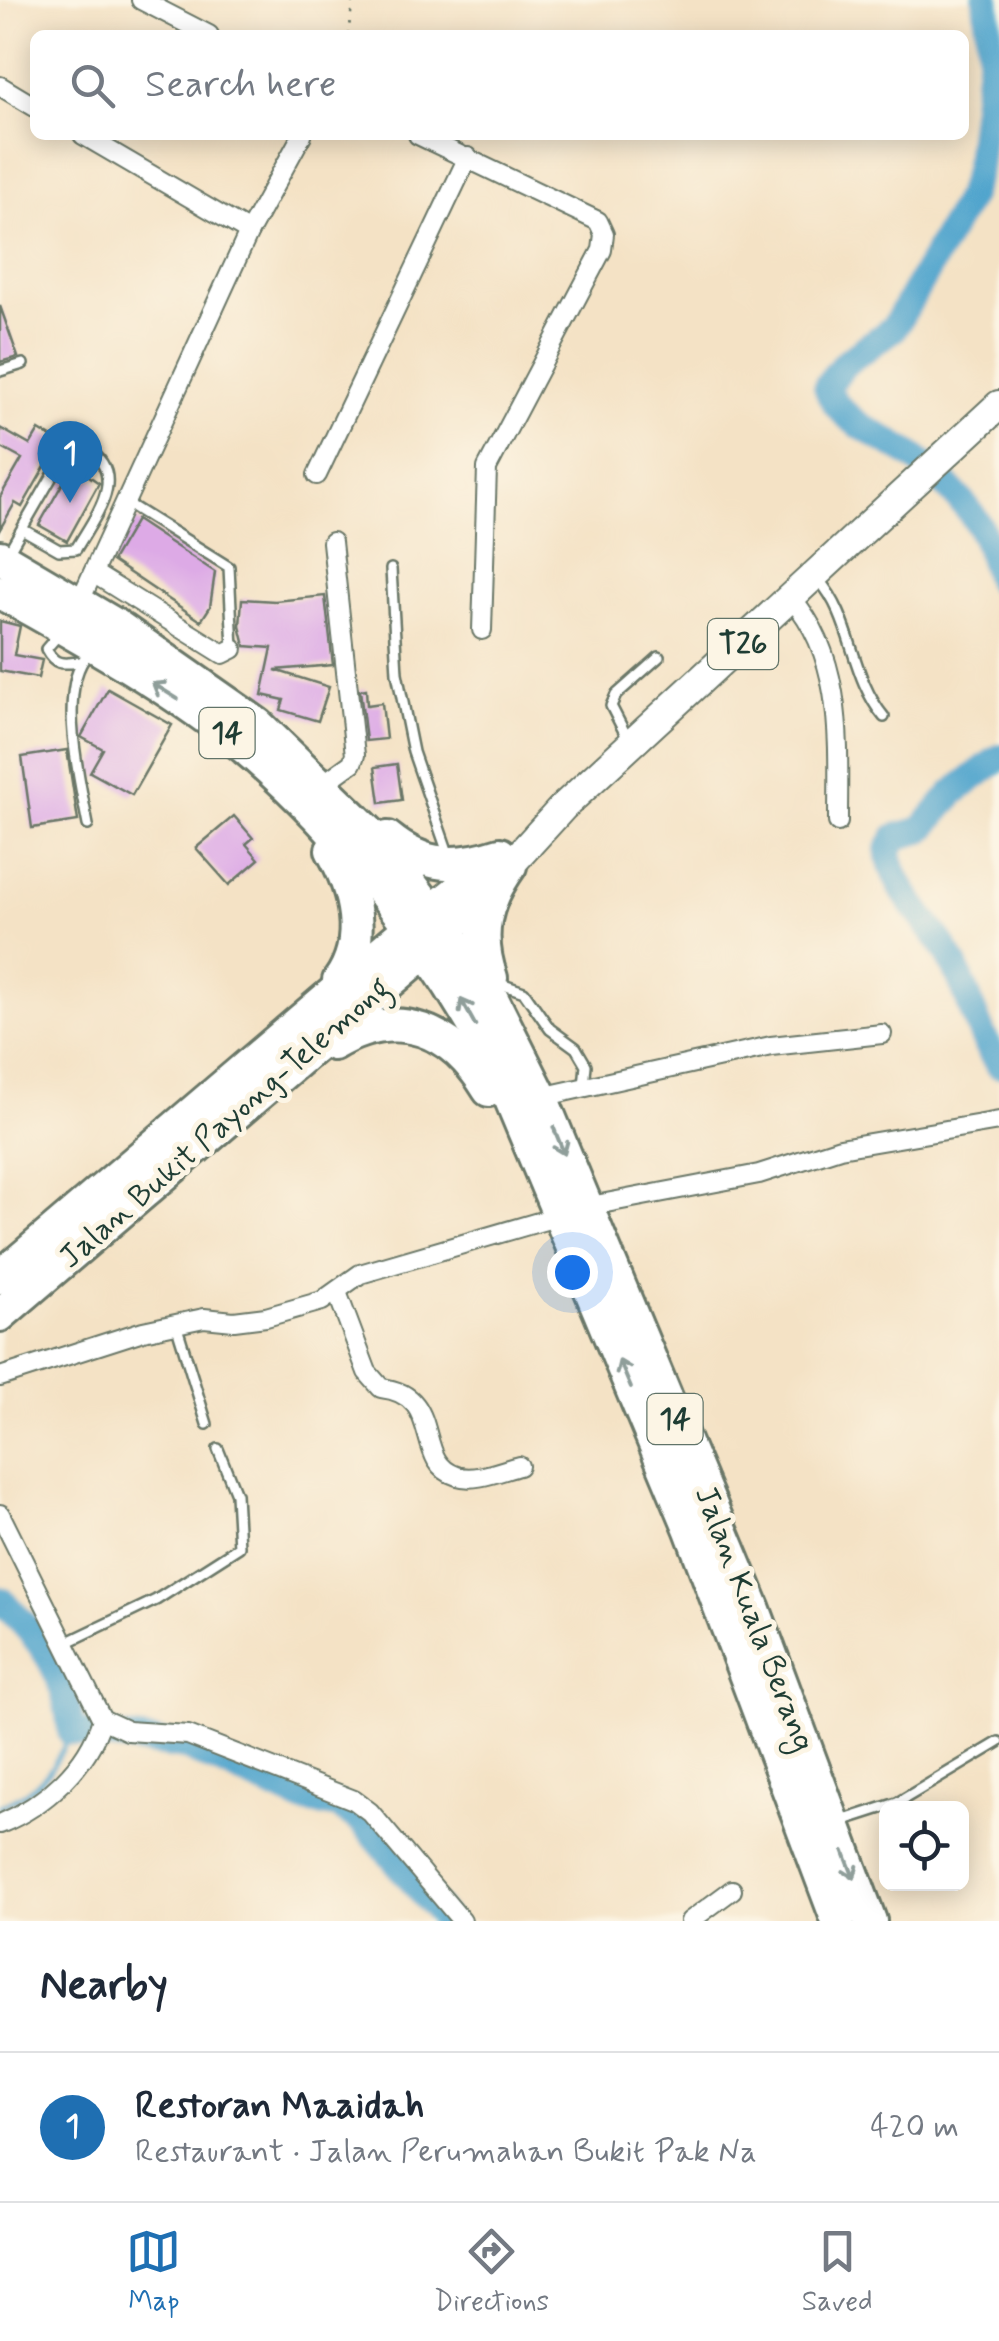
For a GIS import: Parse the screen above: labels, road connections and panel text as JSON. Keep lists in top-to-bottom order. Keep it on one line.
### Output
{"streets":{"highway":["14","Jalan Bukit Payong-Telemong","Jalan Kuala Berang"],"main road":["T26"]},"crossings":[["Jalan Bukit Payong-Telemong","Jalan Kuala Berang"]],"page":{"search":"Search here","pins":"1","heading":"Nearby","list":[{"mark":"1","name":"Restoran Maaidah","note":"Restaurant · Jalan Perumahan Bukit Pak Na","value":"420 m"}],"nav":["Map","Directions","Saved"]}}
